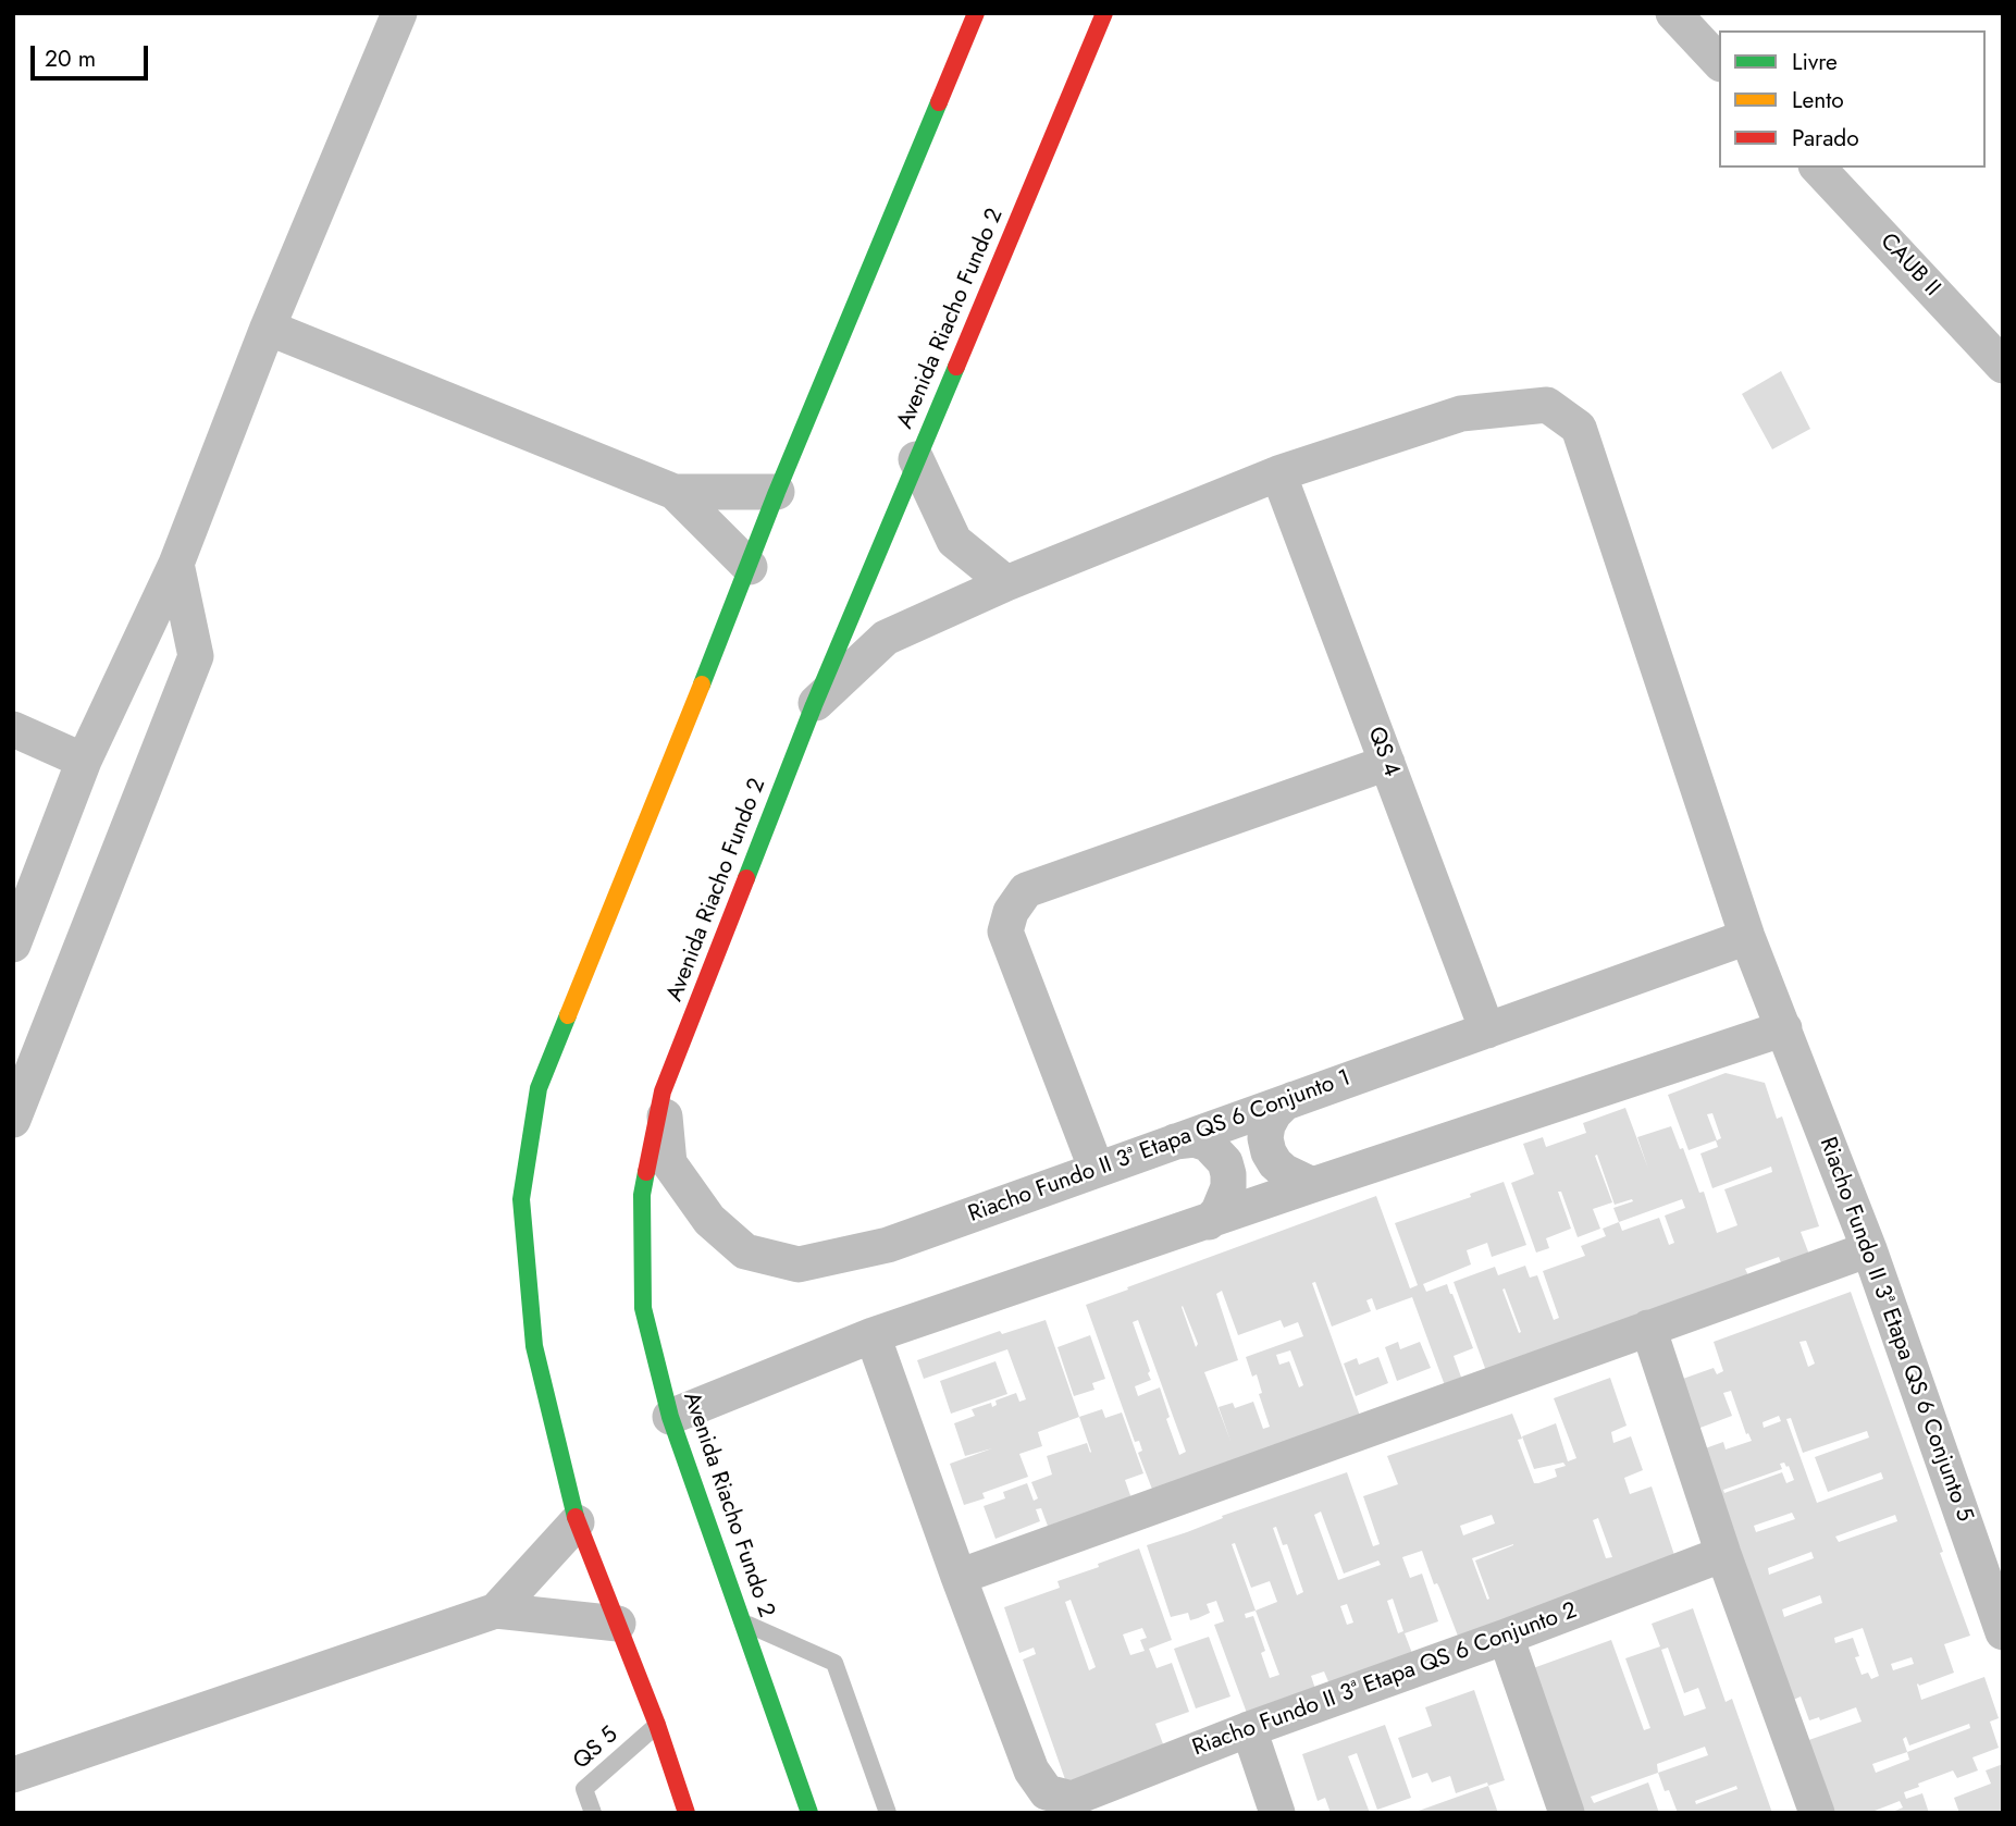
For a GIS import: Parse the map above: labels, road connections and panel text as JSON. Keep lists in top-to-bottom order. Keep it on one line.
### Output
{"streets":{"main road":["Avenida Riacho Fundo 2"],"street":["CAUB II","QS 4","Riacho Fundo II 3ª Etapa QS 6 Conjunto 1","Riacho Fundo II 3ª Etapa QS 6 Conjunto 5","Riacho Fundo II 3ª Etapa QS 6 Conjunto 2"],"lane":["QS 5"]},"crossings":[["Avenida Riacho Fundo 2","Riacho Fundo II 3ª Etapa QS 6 Conjunto 1"],["Avenida Riacho Fundo 2","Riacho Fundo II 3ª Etapa QS 6 Conjunto 5"],["QS 4","Riacho Fundo II 3ª Etapa QS 6 Conjunto 1"],["QS 4","Riacho Fundo II 3ª Etapa QS 6 Conjunto 5"],["Riacho Fundo II 3ª Etapa QS 6 Conjunto 1","Riacho Fundo II 3ª Etapa QS 6 Conjunto 5"]],"legend":["Livre","Lento","Parado"],"scale_bar":"20 m"}
